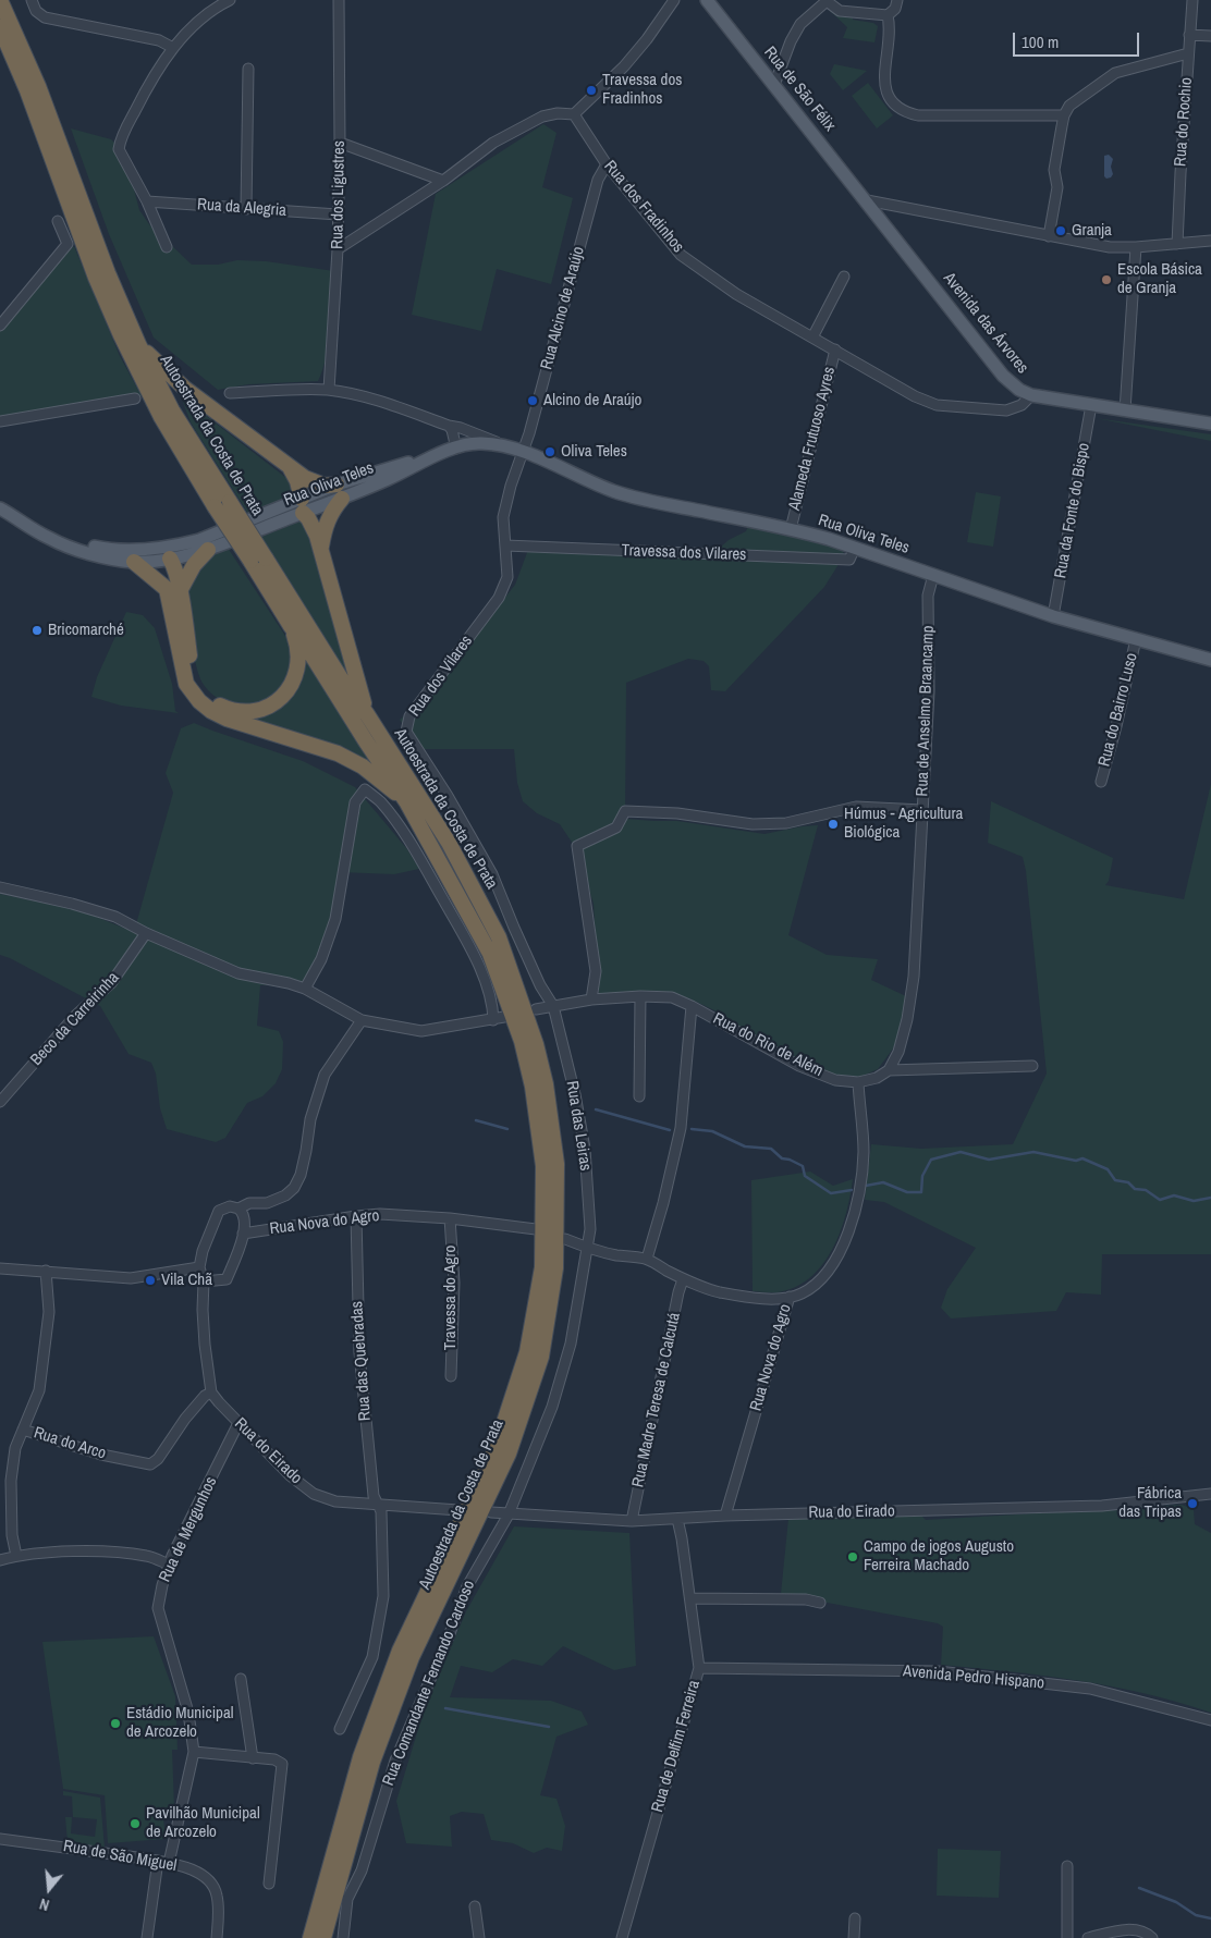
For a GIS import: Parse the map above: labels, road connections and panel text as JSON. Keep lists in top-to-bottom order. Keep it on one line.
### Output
{"streets":{"highway":["Autoestrada da Costa de Prata"],"main road":["Rua de São Félix","Avenida das Árvores","Rua Oliva Teles"],"street":["Rua do Rochio","Rua dos Ligustres","Rua dos Fradinhos","Rua da Alegria","Rua Alcino de Araújo","Alameda Frutuoso Ayres","Rua da Fonte do Bispo","Travessa dos Vilares","Rua dos Vilares","Rua do Bairro Luso","Rua de Anselmo Braancamp","Beco da Carreirinha","Rua do Rio de Além","Rua das Leiras","Rua Nova do Agro","Travessa do Agro","Rua das Quebradas","Rua Madre Teresa de Calcutá","Rua do Arco","Rua do Eirado","Rua de Mergunhos","Avenida Pedro Hispano","Rua Comandante Fernando Cardoso","Rua de Delfim Ferreira","Rua de São Miguel"]},"crossings":[["Rua de São Félix","Avenida das Árvores"],["Rua dos Ligustres","Rua da Alegria"],["Rua dos Ligustres","Rua Oliva Teles"],["Rua dos Fradinhos","Rua Alcino de Araújo"],["Rua dos Fradinhos","Avenida das Árvores"],["Rua dos Fradinhos","Alameda Frutuoso Ayres"],["Rua Alcino de Araújo","Rua Oliva Teles"],["Rua Alcino de Araújo","Rua dos Vilares"],["Avenida das Árvores","Rua da Fonte do Bispo"],["Alameda Frutuoso Ayres","Rua Oliva Teles"],["Rua Oliva Teles","Rua da Fonte do Bispo"],["Rua Oliva Teles","Travessa dos Vilares"],["Rua Oliva Teles","Rua dos Vilares"],["Rua Oliva Teles","Rua do Bairro Luso"],["Rua Oliva Teles","Rua de Anselmo Braancamp"],["Travessa dos Vilares","Rua dos Vilares"],["Rua dos Vilares","Rua do Rio de Além"],["Rua dos Vilares","Rua das Leiras"],["Rua do Rio de Além","Rua das Leiras"],["Rua das Leiras","Rua Nova do Agro"],["Rua das Leiras","Rua Comandante Fernando Cardoso"],["Rua Nova do Agro","Travessa do Agro"],["Rua Nova do Agro","Rua das Quebradas"],["Rua Nova do Agro","Rua Madre Teresa de Calcutá"],["Rua Nova do Agro","Rua do Eirado"],["Rua Nova do Agro","Rua Comandante Fernando Cardoso"],["Rua das Quebradas","Rua do Eirado"],["Rua Madre Teresa de Calcutá","Rua do Eirado"],["Rua do Arco","Rua do Eirado"],["Rua do Eirado","Rua de Mergunhos"],["Rua do Eirado","Rua Comandante Fernando Cardoso"],["Rua do Eirado","Rua de Delfim Ferreira"],["Rua de Mergunhos","Rua de São Miguel"],["Avenida Pedro Hispano","Rua de Delfim Ferreira"]],"places":["Travessa dos Fradinhos","Granja","Escola Básica de Granja","Alcino de Araújo","Oliva Teles","Bricomarché","Húmus - Agricultura Biológica","Vila Chã","Fábrica das Tripas","Campo de jogos Augusto Ferreira Machado","Estádio Municipal de Arcozelo","Pavilhão Municipal de Arcozelo"],"scale_bar":"100 m","north":"bottom"}
